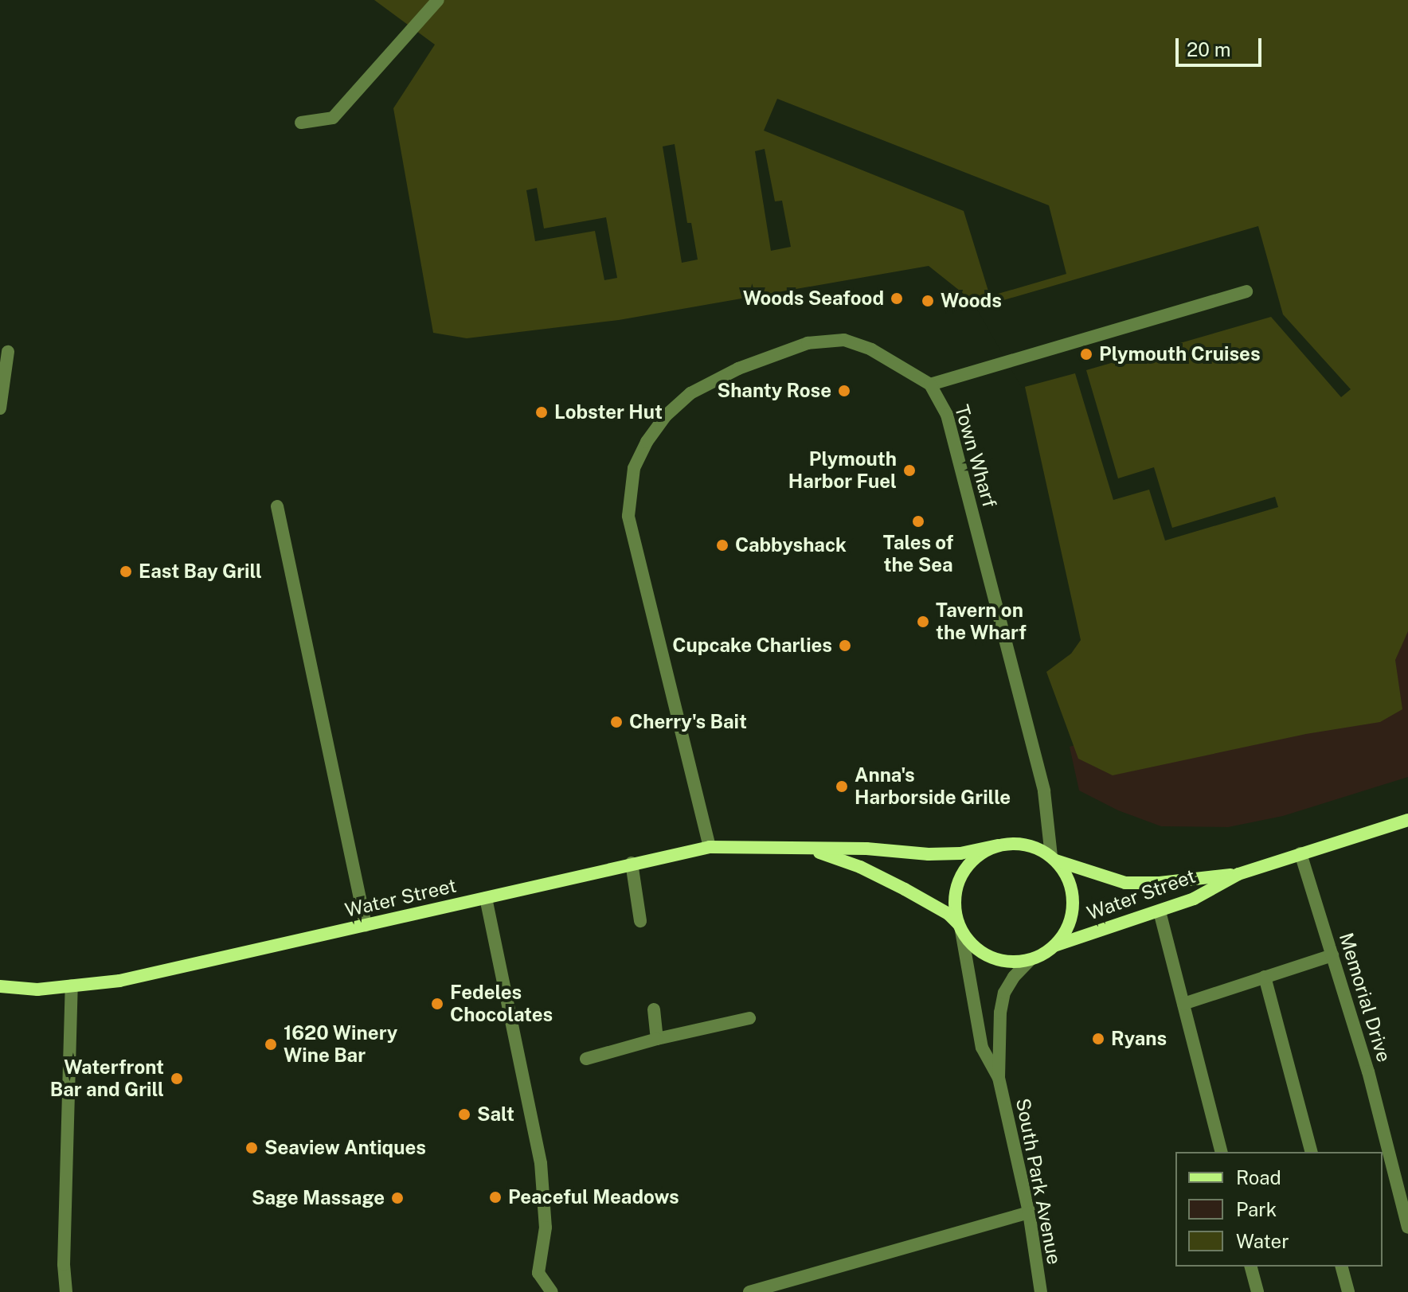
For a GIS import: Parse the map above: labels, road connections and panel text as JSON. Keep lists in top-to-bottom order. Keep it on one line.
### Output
{"streets":{"main road":["Water Street"],"street":["Town Wharf","Memorial Drive","South Park Avenue"]},"crossings":[["Town Wharf","Water Street"],["Town Wharf","South Park Avenue"],["Water Street","Memorial Drive"],["Water Street","South Park Avenue"]],"places":["Woods Seafood","Woods","Plymouth Cruises","Shanty Rose","Lobster Hut","Plymouth Harbor Fuel","Tales of the Sea","Cabbyshack","East Bay Grill","Tavern on the Wharf","Cupcake Charlies","Cherry's Bait","Anna's Harborside Grille","Fedeles Chocolates","Ryans","1620 Winery Wine Bar","Waterfront Bar and Grill","Salt","Seaview Antiques","Peaceful Meadows","Sage Massage"],"legend":["Road","Park","Water"],"scale_bar":"20 m"}
